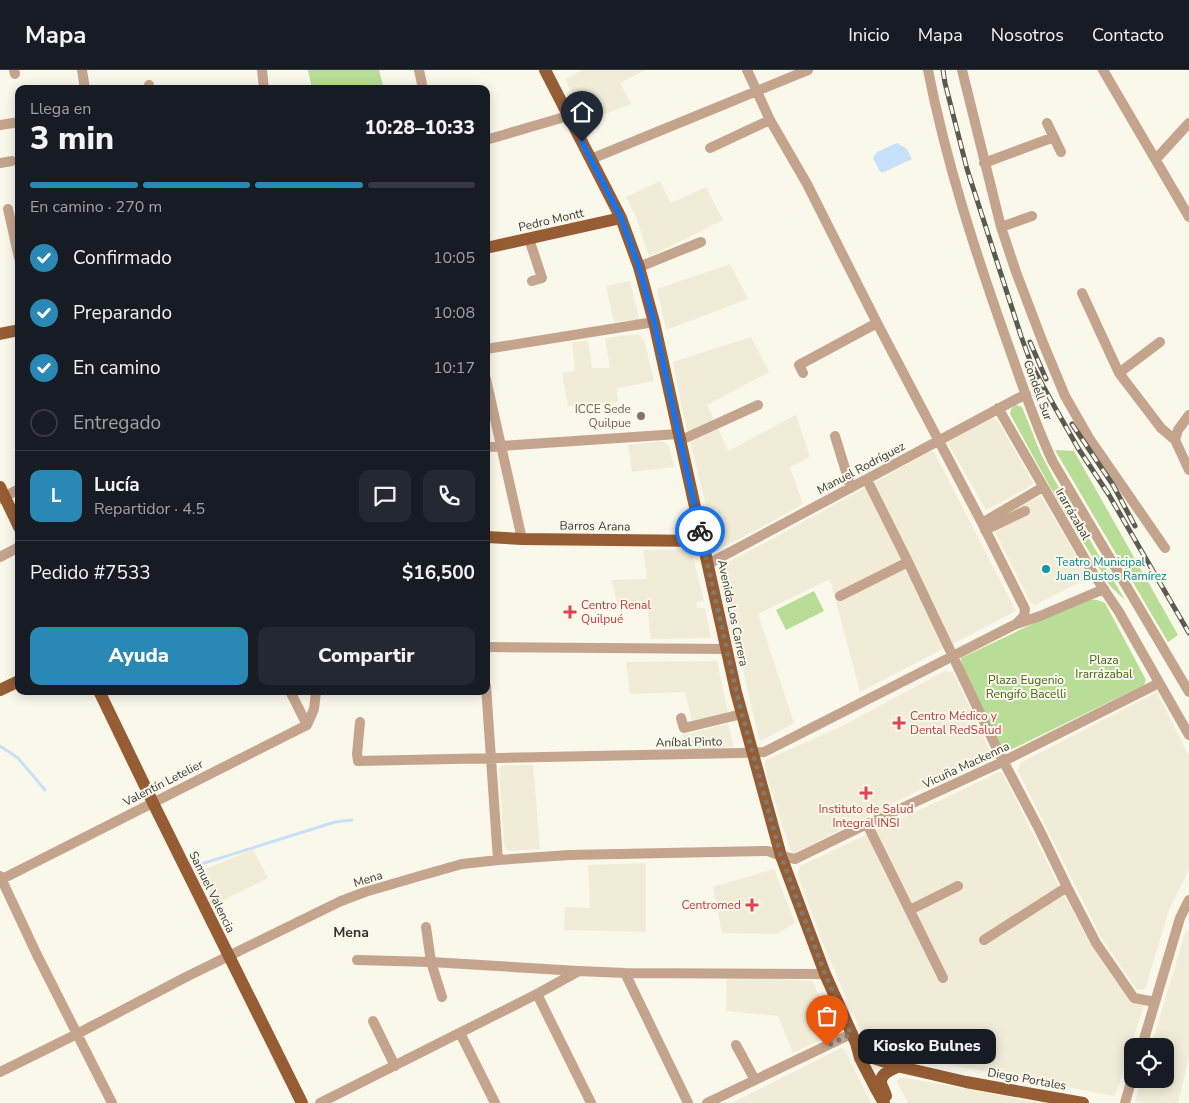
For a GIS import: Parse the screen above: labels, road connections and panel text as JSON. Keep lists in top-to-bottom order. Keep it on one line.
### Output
{"streets":{"main road":["Pedro Montt","Barros Arana","Avenida Los Carrera","Samuel Valencia","Diego Portales"],"street":["Condell Sur","Manuel Rodríguez","Irarrázabal","Aníbal Pinto","Vicuña Mackenna","Valentín Letelier","Mena"]},"crossings":[["Pedro Montt","Avenida Los Carrera"],["Condell Sur","Manuel Rodríguez"],["Manuel Rodríguez","Irarrázabal"],["Manuel Rodríguez","Avenida Los Carrera"],["Irarrázabal","Aníbal Pinto"],["Irarrázabal","Vicuña Mackenna"],["Barros Arana","Avenida Los Carrera"],["Avenida Los Carrera","Aníbal Pinto"],["Avenida Los Carrera","Vicuña Mackenna"],["Avenida Los Carrera","Mena"],["Avenida Los Carrera","Diego Portales"],["Vicuña Mackenna","Mena"],["Valentín Letelier","Samuel Valencia"],["Mena","Samuel Valencia"]],"districts":["Mena"],"parks":["Plaza Irarrázabal","Plaza Eugenio Rengifo Bacelli"],"places":{"other":["ICCE Sede Quilpue","Teatro Municipal Juan Bustos Ramírez","Kiosko Bulnes"],"health":["Centro Renal Quilpué","Centro Médico y Dental RedSalud","Instituto de Salud Integral INSI","Centromed"]},"page":{"header":"Mapa","nav":["Inicio","Mapa","Nosotros","Contacto"],"heading":["3 min","Llega en","10:28–10:33"],"panel":["Lucía","Repartidor · 4.5","Pedido #7533","$16,500"],"bar":"En camino · 270 m","list":[["Confirmado","10:05"],["Preparando","10:08"],["En camino","10:17"],"Entregado"],"round":"L","buttons":["Ayuda","Compartir"],"bubble":"Kiosko Bulnes"}}
